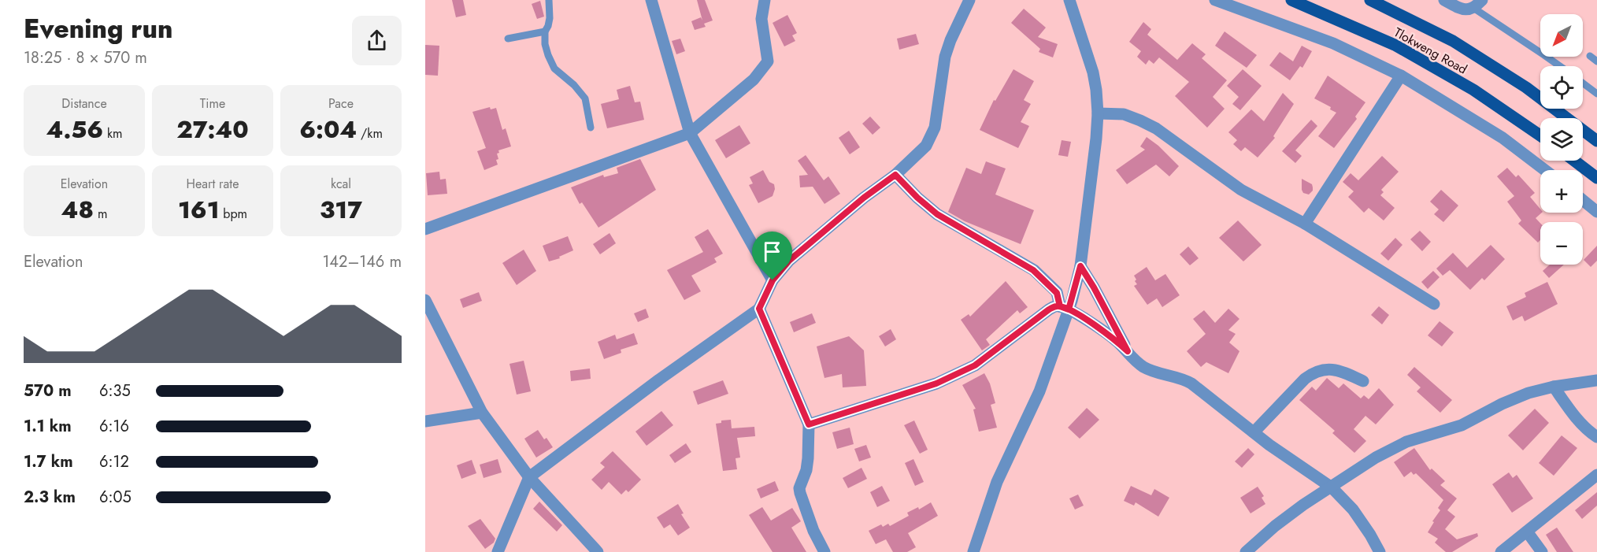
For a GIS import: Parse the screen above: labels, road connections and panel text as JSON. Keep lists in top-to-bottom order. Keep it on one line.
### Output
{"streets":{"main road":["Tlokweng Road"]},"north":"bottom left","page":{"heading":["Evening run","18:25 · 8 × 570 m"],"map_buttons":["+","−"],"stats":[["Distance","4.56 km"],["Time","27:40"],["Pace","6:04 /km"],["Elevation","48 m"],["Heart rate","161 bpm"],["kcal","317"]],"chart":["Elevation","142–146 m"],"list":[{"name":"570 m","note":"6:35"},{"name":"1.1 km","note":"6:16"},{"name":"1.7 km","note":"6:12"},{"name":"2.3 km","note":"6:05"}]}}
